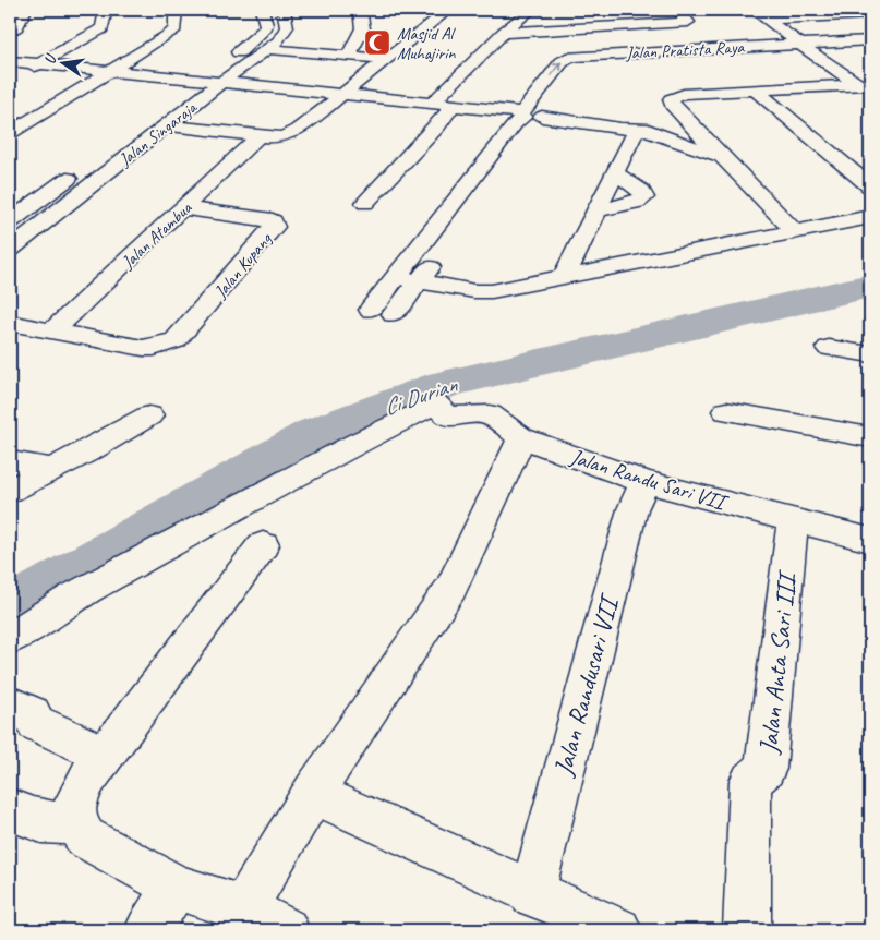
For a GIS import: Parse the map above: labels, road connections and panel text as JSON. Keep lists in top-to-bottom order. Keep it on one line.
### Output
{"streets":{"street":["Jalan Pratista Raya","Jalan Singaraja","Jalan Atambua","Jalan Kupang","Jalan Randu Sari VII","Jalan Anta Sari III","Jalan Randusari VII"]},"crossings":[["Jalan Atambua","Jalan Kupang"],["Jalan Randu Sari VII","Jalan Anta Sari III"],["Jalan Randu Sari VII","Jalan Randusari VII"]],"water":["Ci Durian"],"places":{"mosque":["Masjid Al Muhajirin"]},"north":"left"}
